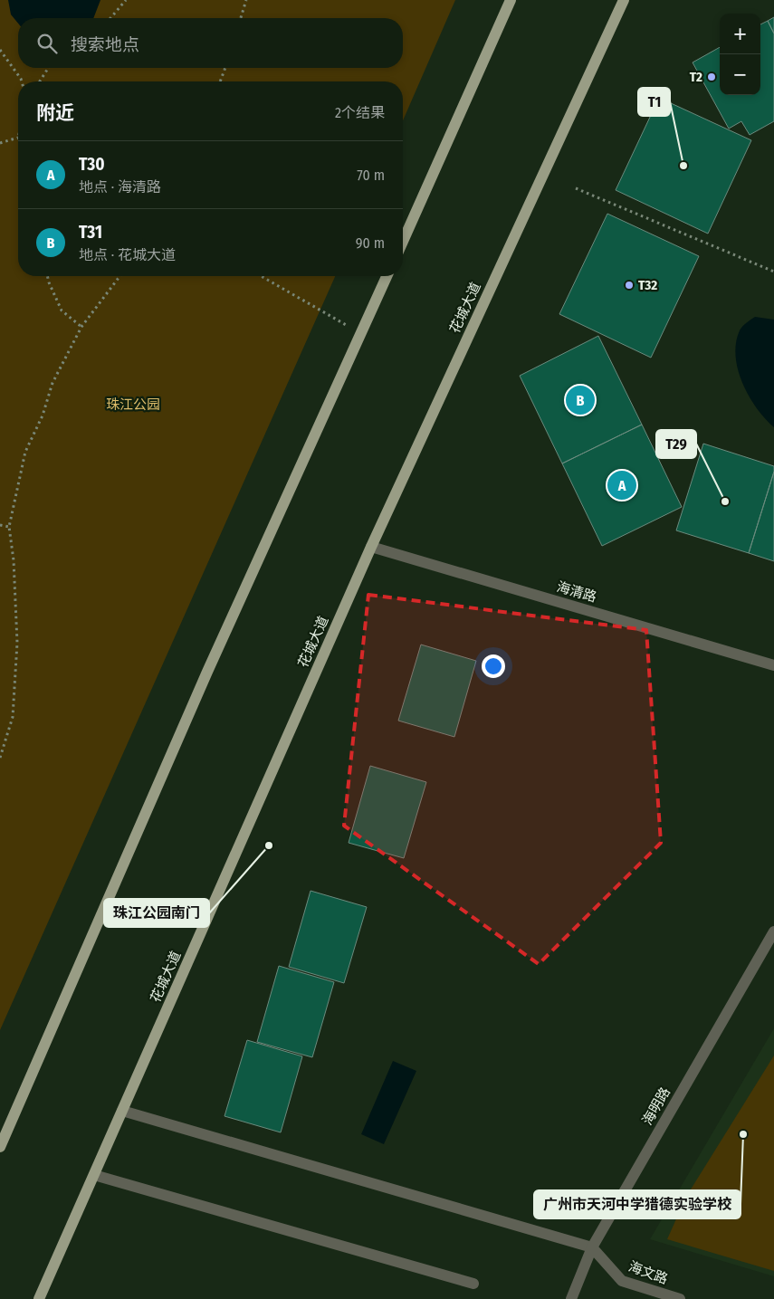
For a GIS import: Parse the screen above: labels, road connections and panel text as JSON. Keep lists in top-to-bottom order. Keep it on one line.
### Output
{"streets":{"main road":["花城大道"],"street":["海清路","海明路","海文路"]},"crossings":[["花城大道","海清路"],["海明路","海文路"]],"parks":["珠江公园"],"places":["T2","T1","T32","T29","珠江公园南门","广州市天河中学猎德实验学校"],"page":{"map_buttons":["+","−"],"search":"搜索地点","heading":["附近","2个结果"],"list":[{"mark":"A","name":"T30","note":"地点 · 海清路","value":"70 m"},{"mark":"B","name":"T31","note":"地点 · 花城大道","value":"90 m"}],"pins":["B","A"]}}
